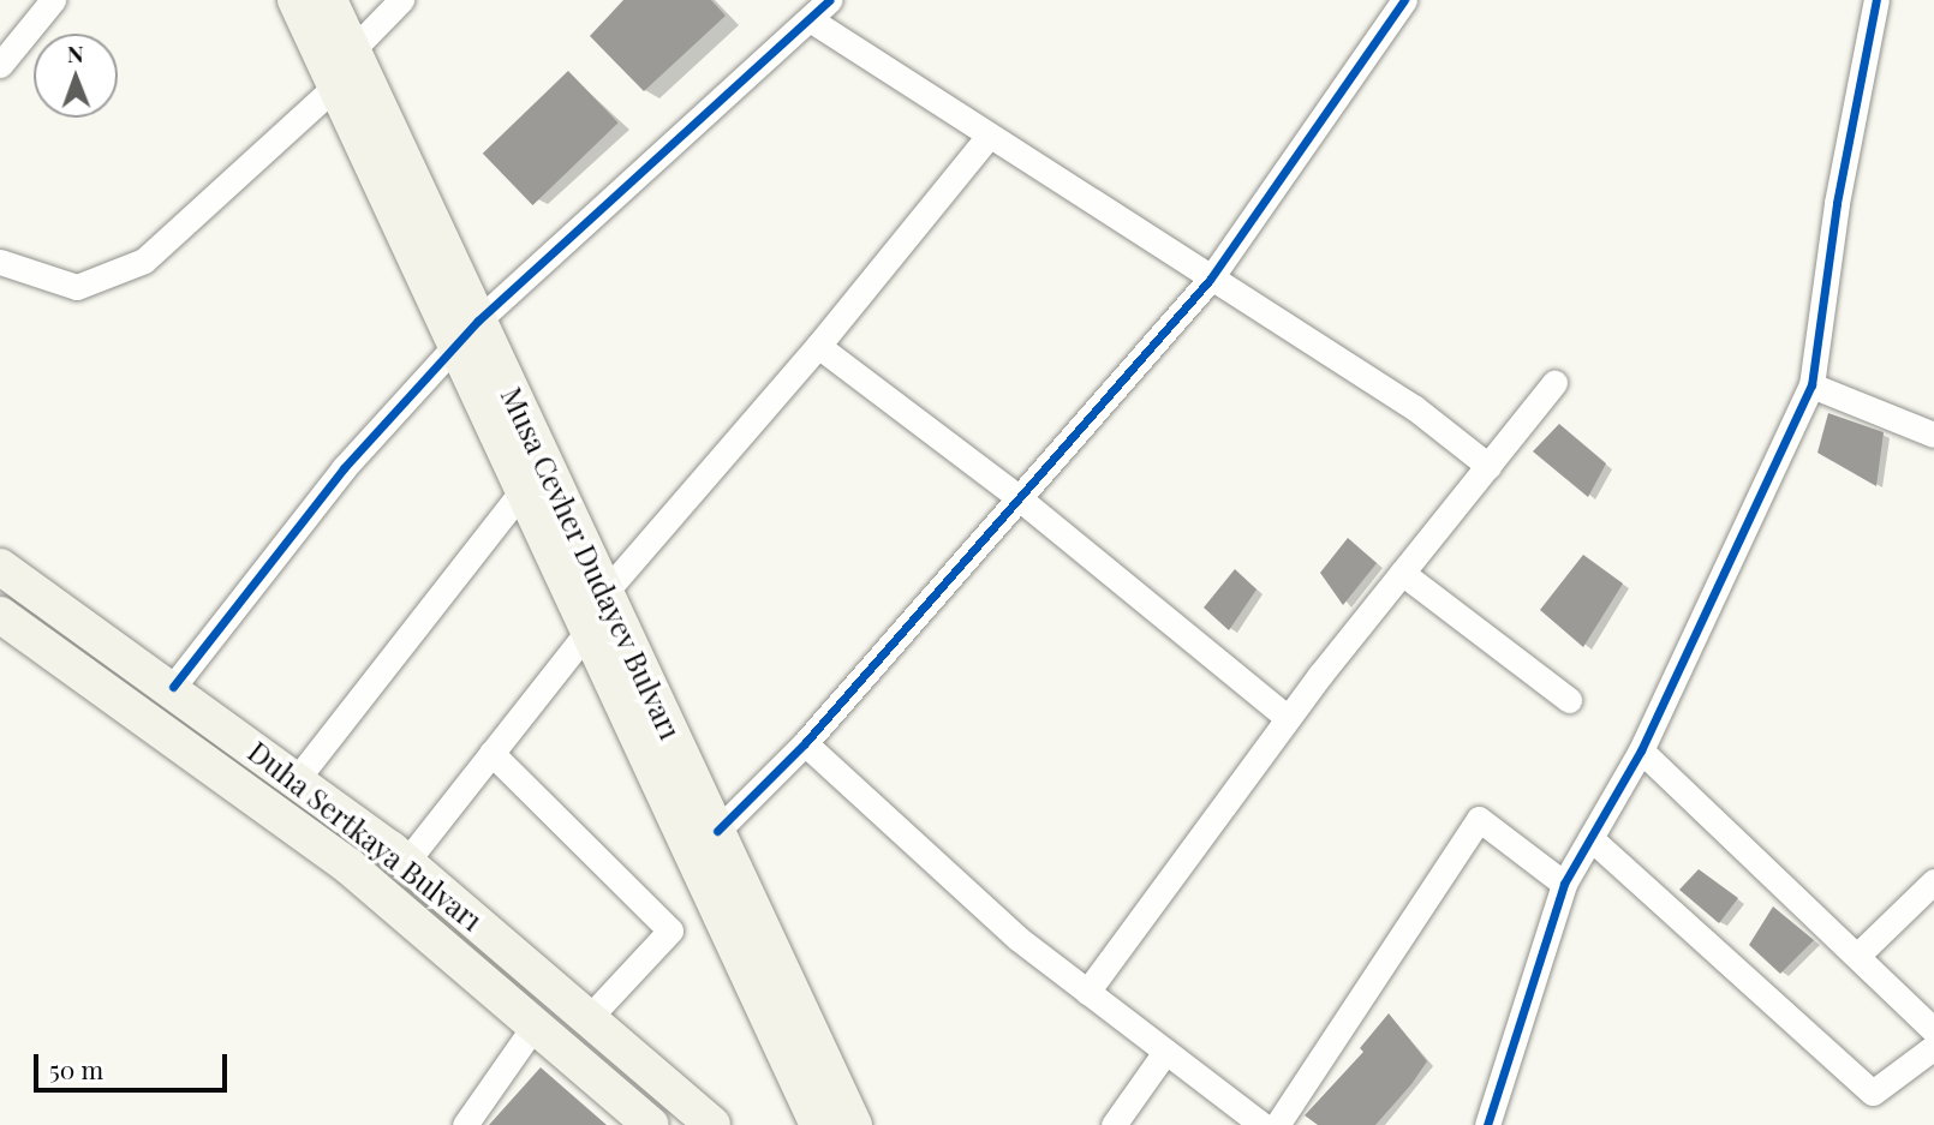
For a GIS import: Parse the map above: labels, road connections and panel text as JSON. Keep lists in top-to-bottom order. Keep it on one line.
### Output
{"streets":{"main road":["Musa Cevher Dudayev Bulvarı","Duha Sertkaya Bulvarı"]},"scale_bar":"50 m","north":"top"}
